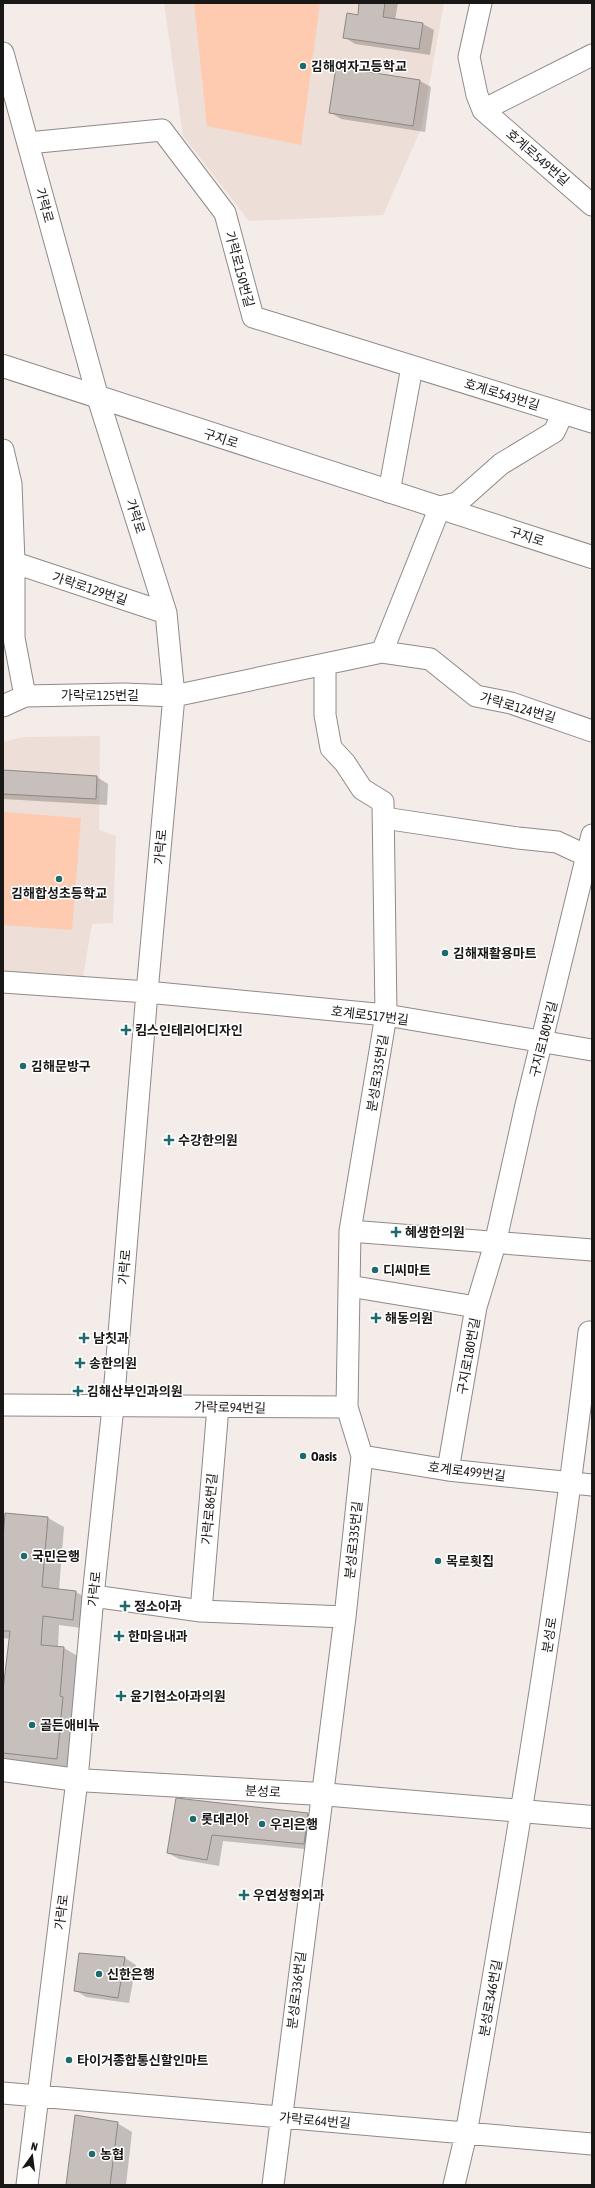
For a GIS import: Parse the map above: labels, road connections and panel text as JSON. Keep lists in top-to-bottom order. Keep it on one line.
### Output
{"streets":{"main road":["구지로","분성로"],"street":["호계로549번길","가락로","가락로150번길","호계로543번길","가락로129번길","가락로125번길","가락로124번길","호계로517번길","구지로180번길","분성로335번길","가락로94번길","호계로499번길","가락로86번길","분성로336번길","분성로346번길","가락로64번길"]},"crossings":[["가락로","가락로150번길"],["가락로","구지로"],["가락로","가락로129번길"],["가락로","가락로125번길"],["가락로","가락로124번길"],["가락로","호계로517번길"],["가락로","가락로94번길"],["가락로","분성로"],["가락로","가락로64번길"],["가락로150번길","호계로543번길"],["가락로125번길","가락로124번길"],["가락로124번길","분성로335번길"],["호계로517번길","구지로180번길"],["호계로517번길","분성로335번길"],["구지로180번길","호계로499번길"],["분성로335번길","가락로94번길"],["분성로335번길","호계로499번길"],["분성로335번길","분성로"],["분성로335번길","분성로336번길"],["가락로94번길","가락로86번길"],["호계로499번길","분성로"],["분성로","분성로336번길"],["분성로","분성로346번길"],["분성로336번길","가락로64번길"],["분성로346번길","가락로64번길"]],"places":{"other":["김해여자고등학교","김해합성초등학교","김해재활용마트","김해문방구","디씨마트","Oasis","국민은행","목로횟집","골든애비뉴","롯데리아","우리은행","신한은행","타이거종합통신할인마트","농협"],"health":["킴스인테리어디자인","수강한의원","혜생한의원","해동의원","남칫과","송한의원","김해산부인과의원","정소아과","한마음내과","윤기현소아과의원","우연성형외과"]},"north":"top"}
